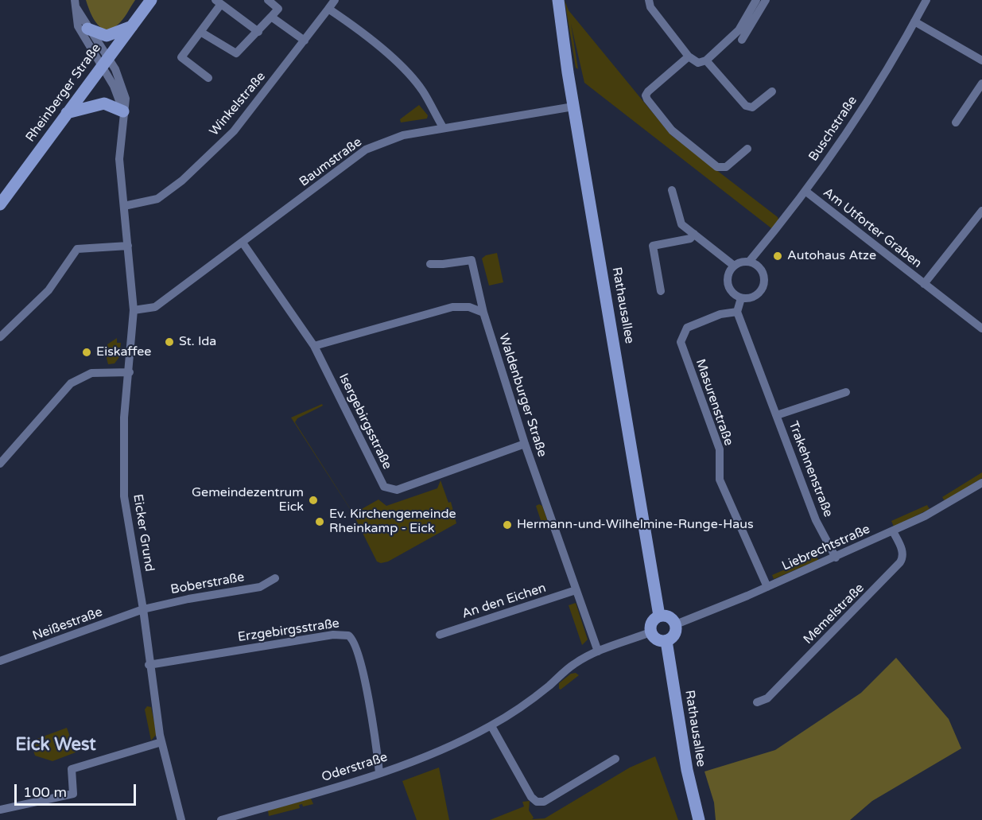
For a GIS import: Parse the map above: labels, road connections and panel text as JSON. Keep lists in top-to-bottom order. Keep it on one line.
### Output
{"streets":{"street":["Rheinberger Straße","Winkelstraße","Buschstraße","Baumstraße","Am Utforter Graben","Rathausallee","Waldenburger Straße","Masurenstraße","Isergebirgsstraße","Trakehnenstraße","Eicker Grund","Liebrechtstraße","Boberstraße","An den Eichen","Memelstraße","Neißestraße","Erzgebirgsstraße","Oderstraße"]},"crossings":[["Rheinberger Straße","Eicker Grund"],["Winkelstraße","Eicker Grund"],["Buschstraße","Am Utforter Graben"],["Baumstraße","Rathausallee"],["Baumstraße","Isergebirgsstraße"],["Baumstraße","Eicker Grund"],["Rathausallee","Liebrechtstraße"],["Rathausallee","Oderstraße"],["Waldenburger Straße","Isergebirgsstraße"],["Waldenburger Straße","An den Eichen"],["Waldenburger Straße","Oderstraße"],["Masurenstraße","Trakehnenstraße"],["Masurenstraße","Liebrechtstraße"],["Trakehnenstraße","Liebrechtstraße"],["Eicker Grund","Boberstraße"],["Eicker Grund","Neißestraße"],["Eicker Grund","Erzgebirgsstraße"],["Liebrechtstraße","Memelstraße"],["Liebrechtstraße","Oderstraße"],["Boberstraße","Neißestraße"],["Erzgebirgsstraße","Oderstraße"]],"districts":["Eick West"],"places":["Autohaus Atze","St. Ida","Eiskaffee","Gemeindezentrum Eick","Ev. Kirchengemeinde Rheinkamp - Eick","Hermann-und-Wilhelmine-Runge-Haus"],"scale_bar":"100 m"}
